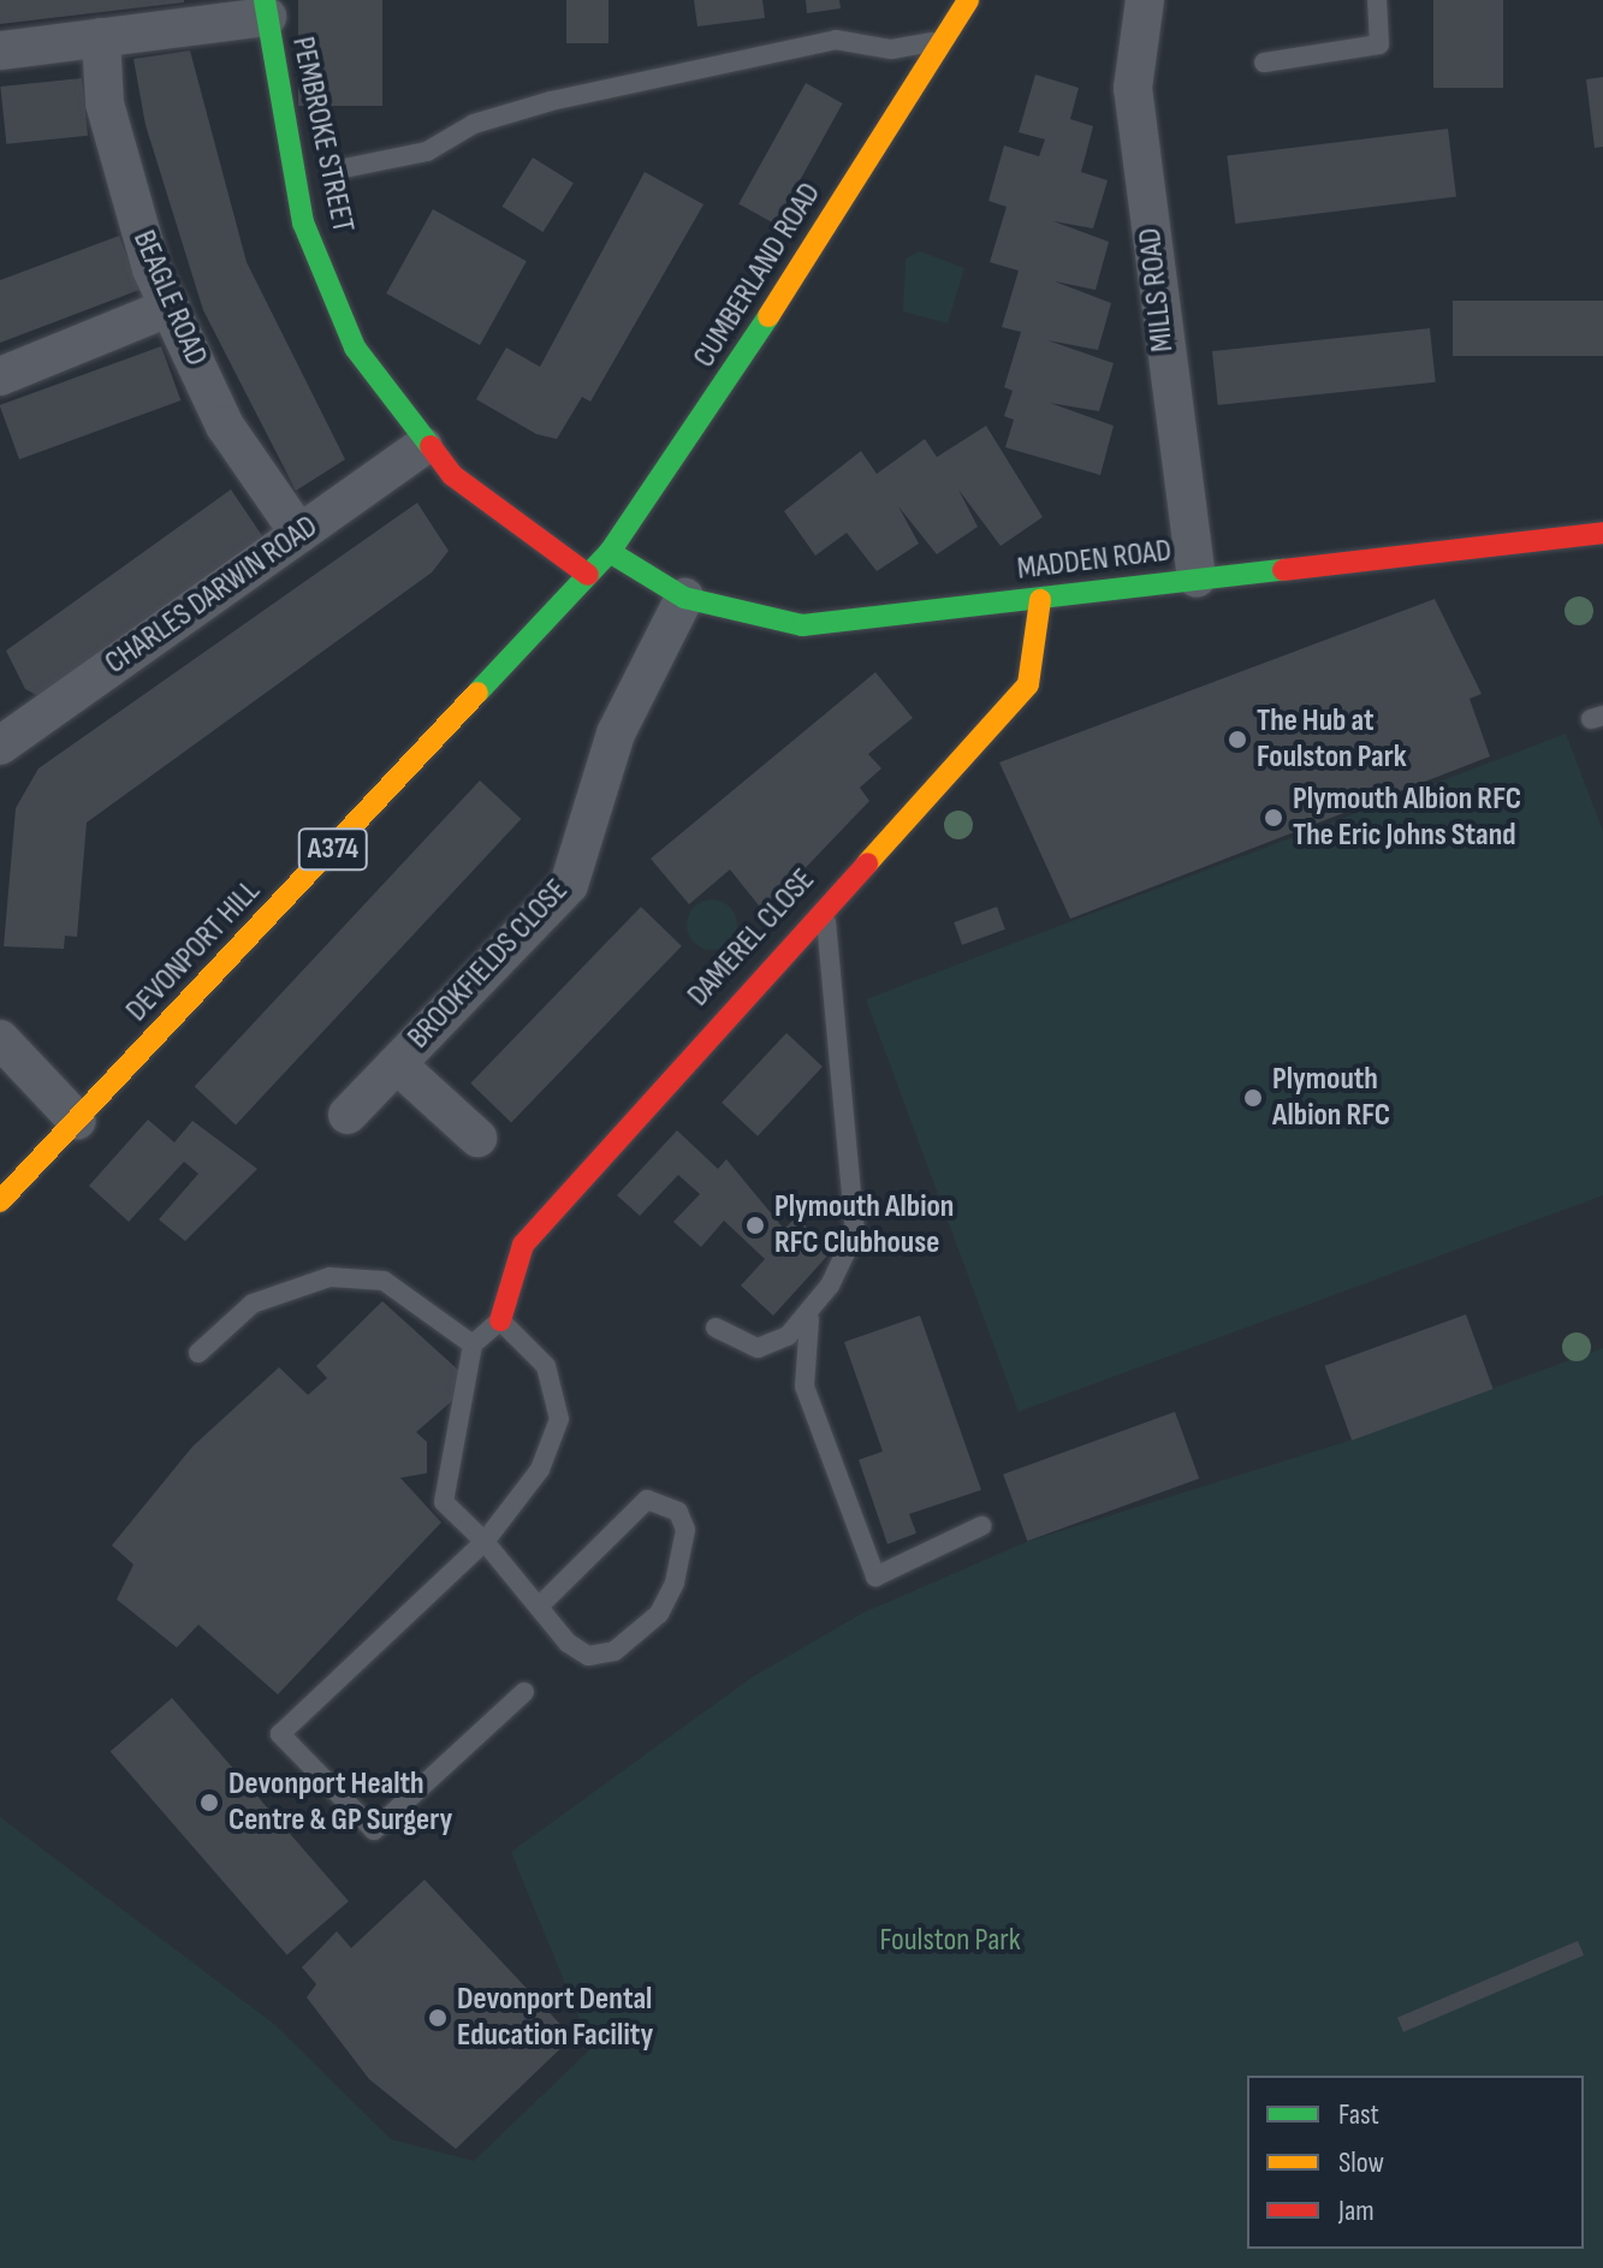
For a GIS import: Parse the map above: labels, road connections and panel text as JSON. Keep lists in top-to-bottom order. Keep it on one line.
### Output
{"streets":{"street":["PEMBROKE STREET","CUMBERLAND ROAD","MILLS ROAD","BEAGLE ROAD","MADDEN ROAD","CHARLES DARWIN ROAD","A374","DAMEREL CLOSE","DEVONPORT HILL","BROOKFIELDS CLOSE"]},"crossings":[["PEMBROKE STREET","CUMBERLAND ROAD"],["PEMBROKE STREET","CHARLES DARWIN ROAD"],["PEMBROKE STREET","DEVONPORT HILL"],["CUMBERLAND ROAD","MADDEN ROAD"],["CUMBERLAND ROAD","DEVONPORT HILL"],["MILLS ROAD","MADDEN ROAD"],["BEAGLE ROAD","CHARLES DARWIN ROAD"],["MADDEN ROAD","DAMEREL CLOSE"],["MADDEN ROAD","BROOKFIELDS CLOSE"]],"parks":["Foulston Park"],"places":["The Hub at Foulston Park","Plymouth Albion RFC The Eric Johns Stand","Plymouth Albion RFC","Plymouth Albion RFC Clubhouse","Devonport Health Centre & GP Surgery","Devonport Dental Education Facility"],"legend":["Fast","Slow","Jam"]}
